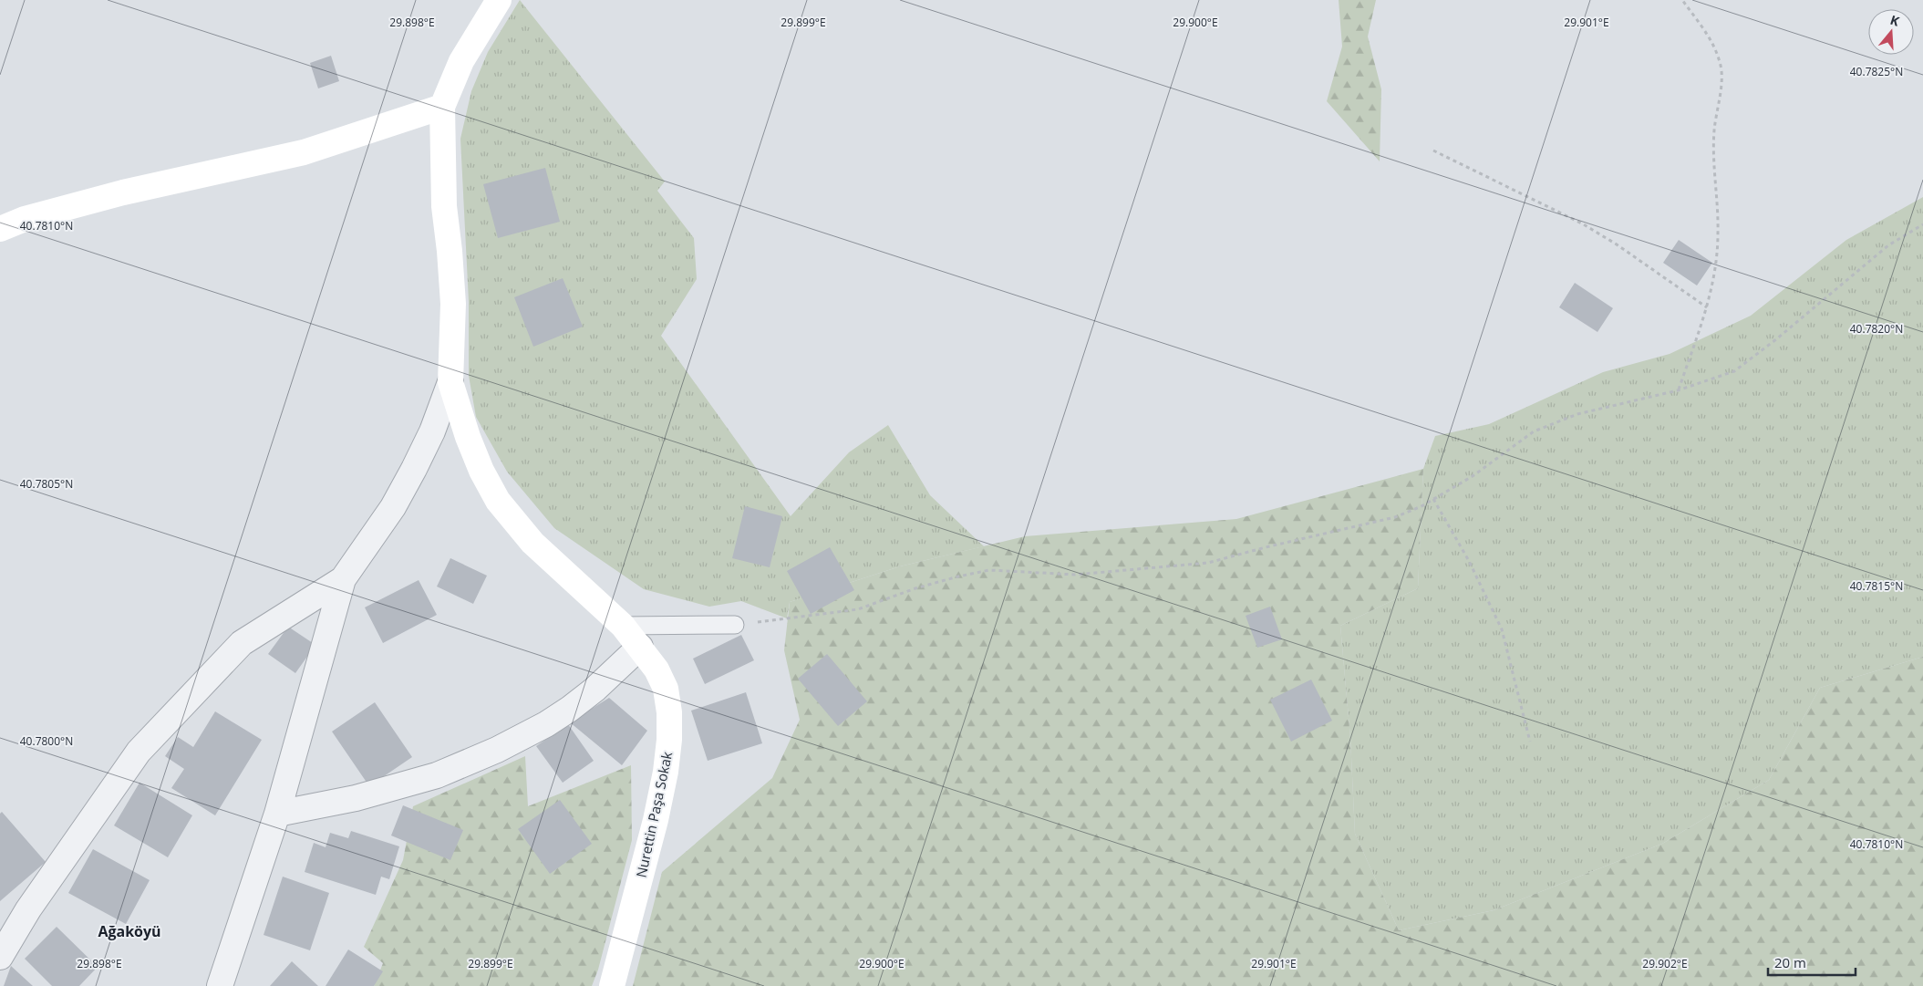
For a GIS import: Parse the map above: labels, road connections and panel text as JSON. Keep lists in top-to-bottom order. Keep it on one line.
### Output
{"streets":{"street":["Nurettin Paşa Sokak"]},"districts":["Ağaköyü"],"scale_bar":"20 m","north":"top","coordinates":["29.898°E","29.899°E","29.900°E","29.901°E","40.7825°N","40.7810°N","40.7820°N","40.7805°N","40.7815°N","40.7800°N","29.902°E"]}
